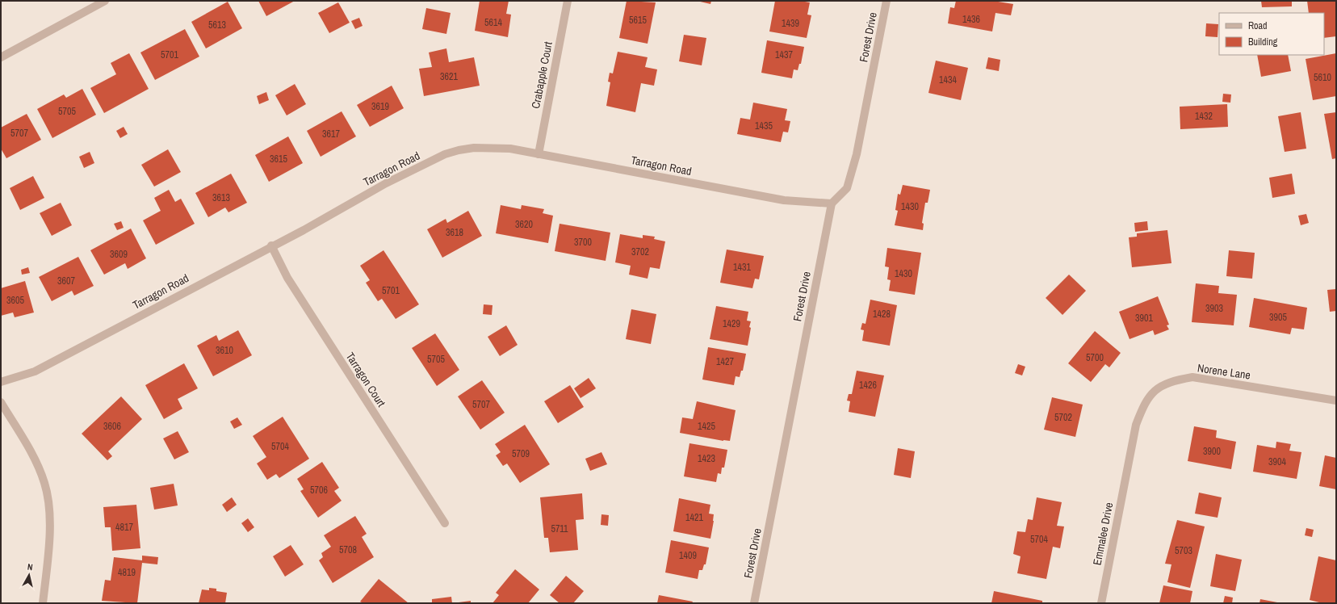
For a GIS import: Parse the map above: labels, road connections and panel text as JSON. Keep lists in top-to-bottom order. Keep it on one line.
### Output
{"streets":{"street":["Forest Drive","Crabapple Court","Tarragon Road","Norene Lane","Tarragon Court","Emmalee Drive"]},"crossings":[["Forest Drive","Tarragon Road"],["Crabapple Court","Tarragon Road"],["Tarragon Road","Tarragon Court"],["Norene Lane","Emmalee Drive"]],"house_numbers":["1436","5615","5614","1439","5613","5701","1437","3621","5610","1434","3619","5705","1432","1435","5707","3617","3615","3613","1430","3620","3618","3700","3702","3609","1431","1430","3607","5701","3605","3903","1428","3905","3901","1429","3610","5700","5705","1427","1426","5707","5702","3606","1425","5704","3900","5709","1423","3904","5706","1421","4817","5711","5704","5708","5703","1409","4819"],"legend":["Road","Building"],"north":"top"}
